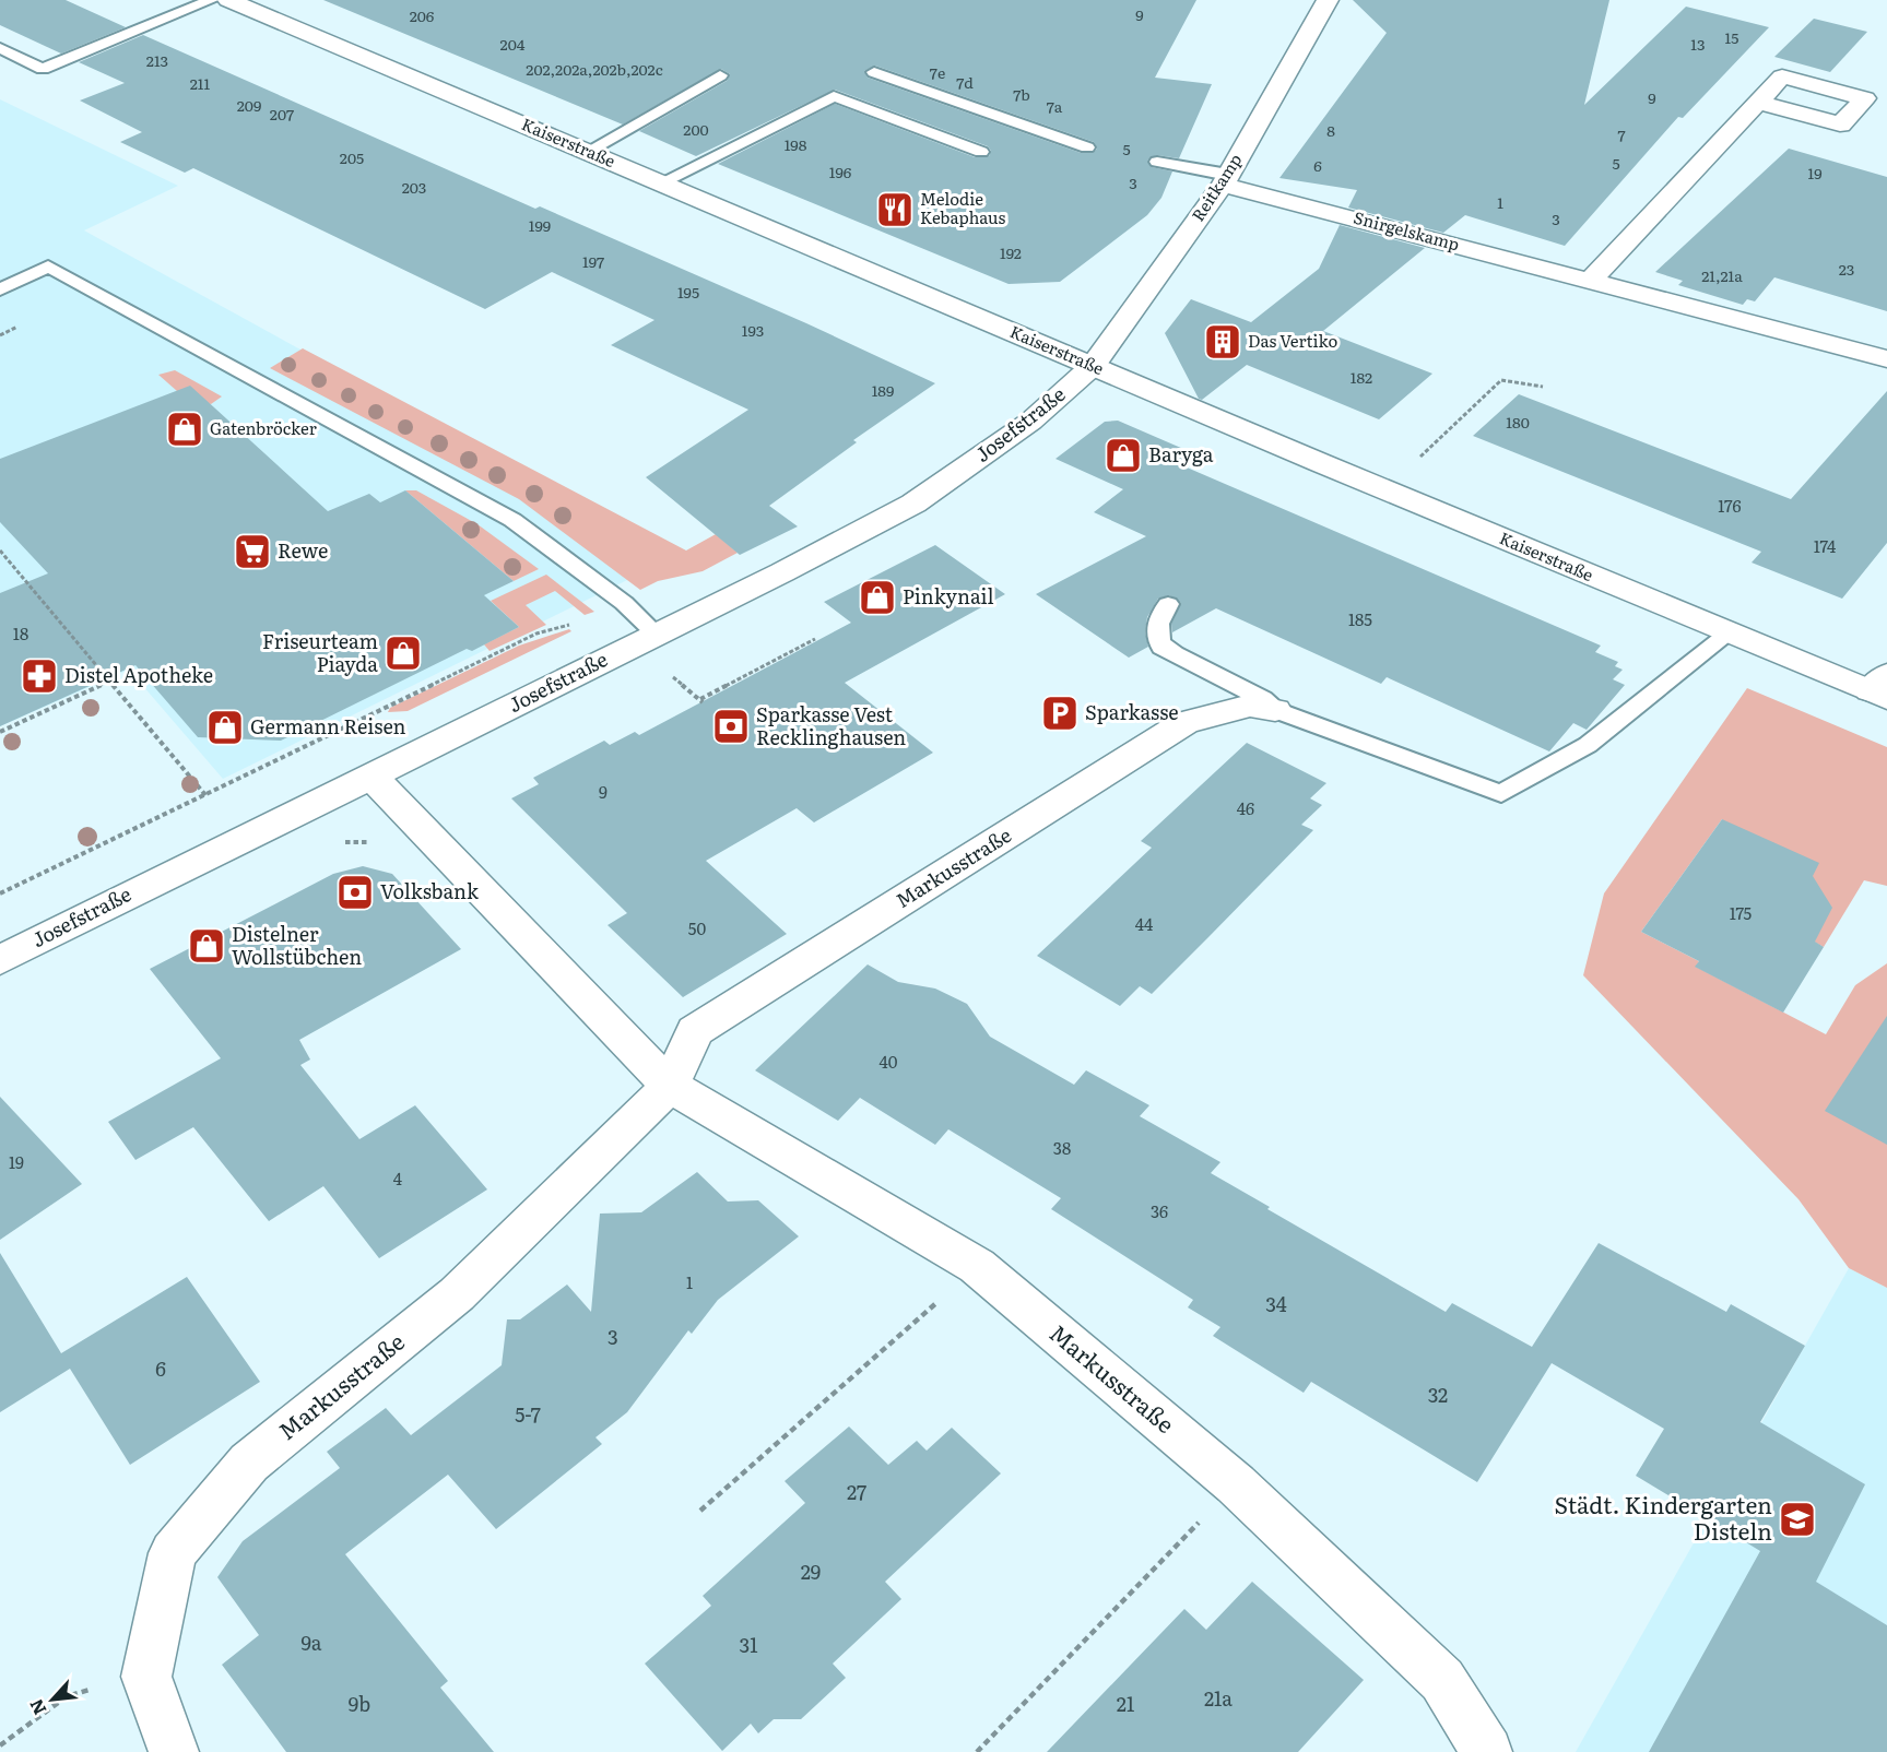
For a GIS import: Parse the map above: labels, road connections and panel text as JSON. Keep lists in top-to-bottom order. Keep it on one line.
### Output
{"streets":{"street":["Kaiserstraße","Reitkamp","Snirgelskamp","Josefstraße","Markusstraße"]},"crossings":[["Kaiserstraße","Reitkamp"],["Kaiserstraße","Josefstraße"],["Reitkamp","Snirgelskamp"],["Reitkamp","Josefstraße"],["Josefstraße","Markusstraße"]],"places":{"restaurant":["Melodie Kebaphaus"],"building":["Das Vertiko"],"shop":["Gatenbröcker","Baryga","Pinkynail","Friseurteam Piayda","Germann Reisen","Distelner Wollstübchen"],"supermarket":["Rewe"],"pharmacy":["Distel Apotheke"],"parking":["Sparkasse"],"bank":["Sparkasse Vest Recklinghausen","Volksbank"],"school or university":["Städt. Kindergarten Disteln"]},"house_numbers":["9","206","15","204","13","213","202,202a,202b,202c","7e","7d","211","7b","9","209","7a","207","200","8","7","198","5","205","5","6","196","19","3","203","1","3","199","192","197","23","21,21a","195","193","182","189","180","176","174","185","18","9","46","175","44","50","40","38","19","4","36","1","34","3","6","32","5-7","27","29","9a","31","21a","9b","21"],"north":"bottom left"}
